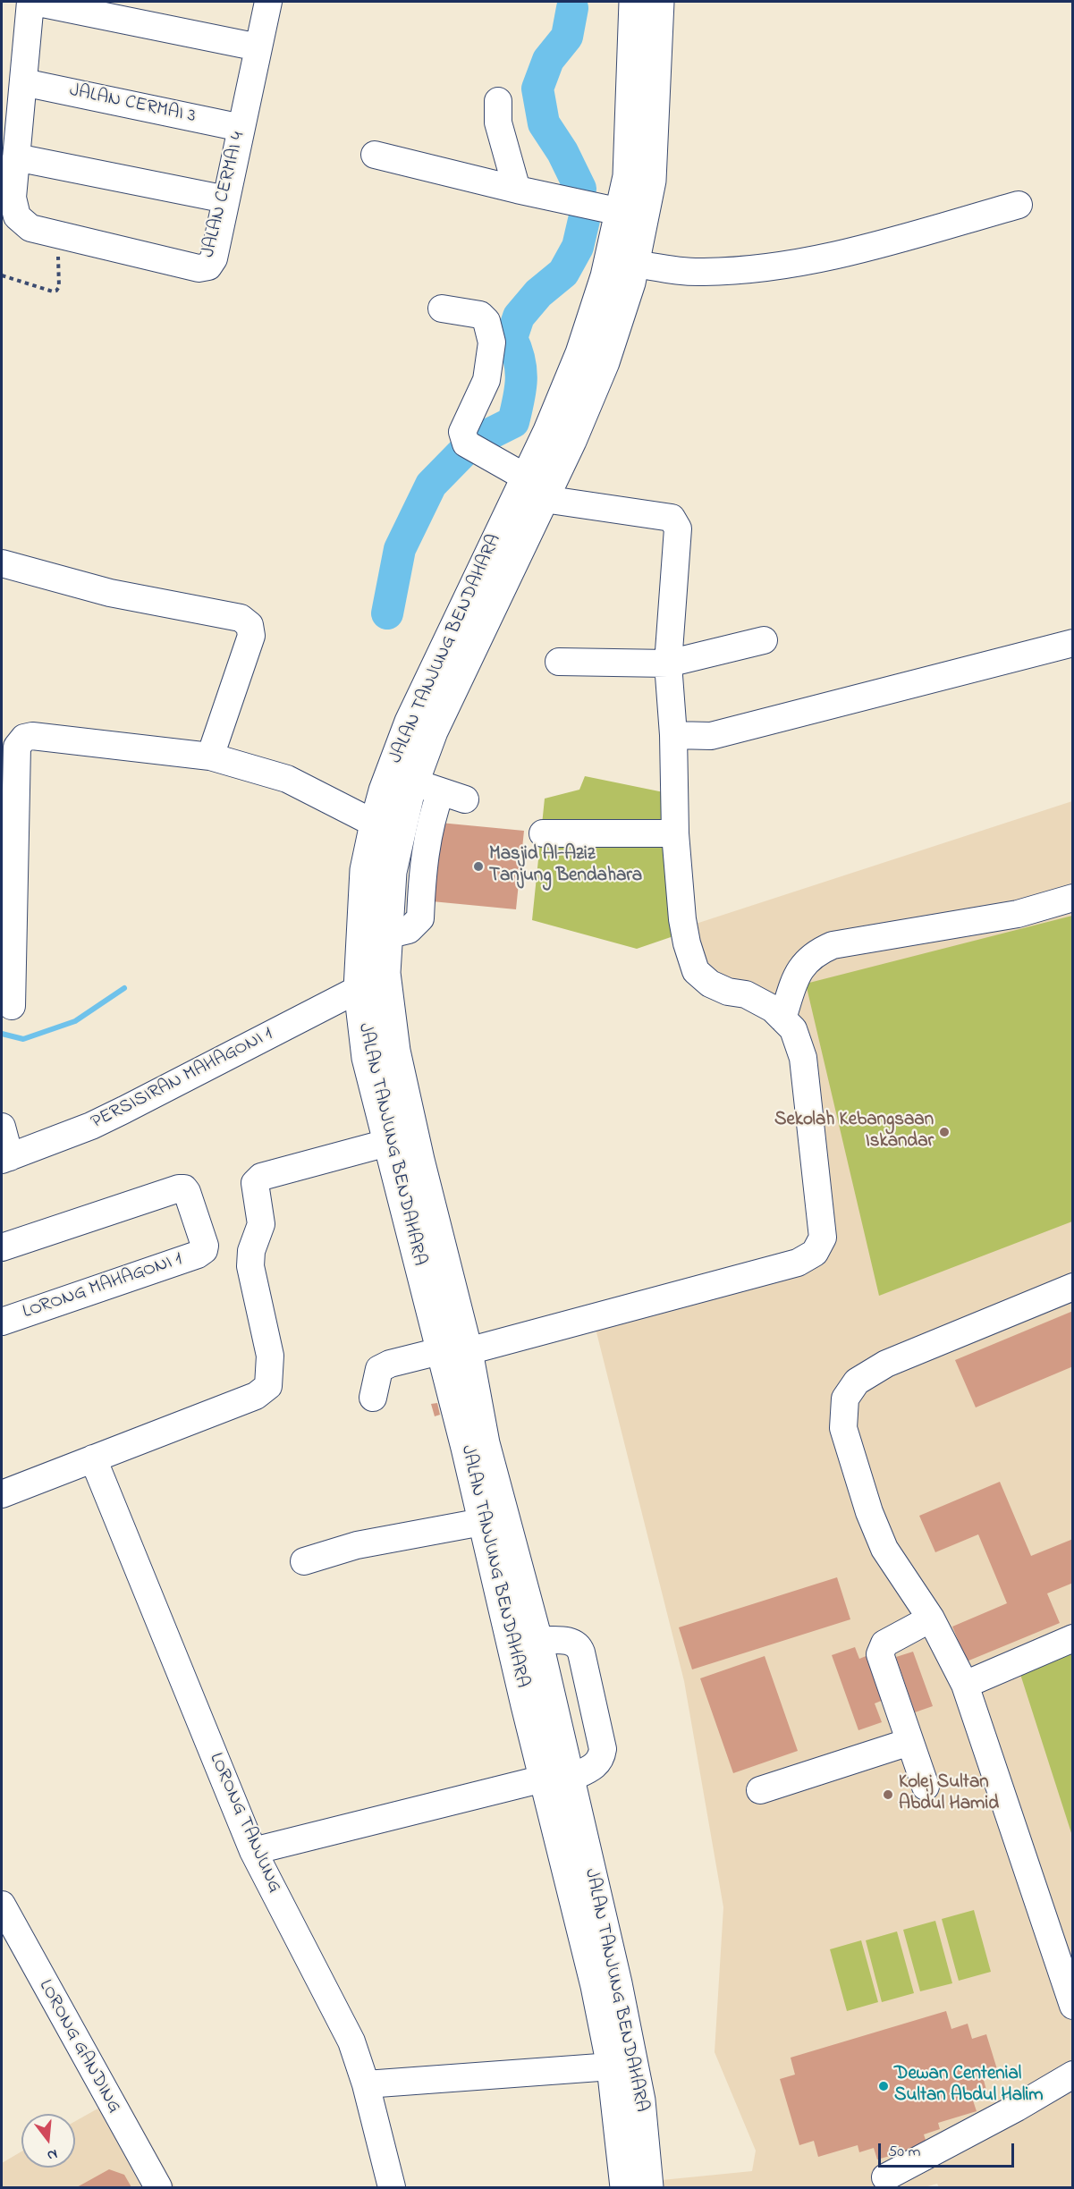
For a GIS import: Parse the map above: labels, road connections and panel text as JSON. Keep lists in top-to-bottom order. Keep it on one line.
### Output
{"streets":{"main road":["JALAN TANJUNG BENDAHARA"],"street":["JALAN CERMAI 3","JALAN CERMAI 4","PERSISIRAN MAHAGONI 1","LORONG MAHAGONI 1","LORONG TANJUNG","LORONG GANDING"]},"crossings":[["JALAN CERMAI 3","JALAN CERMAI 4"],["JALAN TANJUNG BENDAHARA","PERSISIRAN MAHAGONI 1"]],"places":["Masjid Al-Aziz Tanjung Bendahara","Sekolah Kebangsaan Iskandar","Kolej Sultan Abdul Hamid","Dewan Centenial Sultan Abdul Halim"],"scale_bar":"50 m","north":"bottom"}
